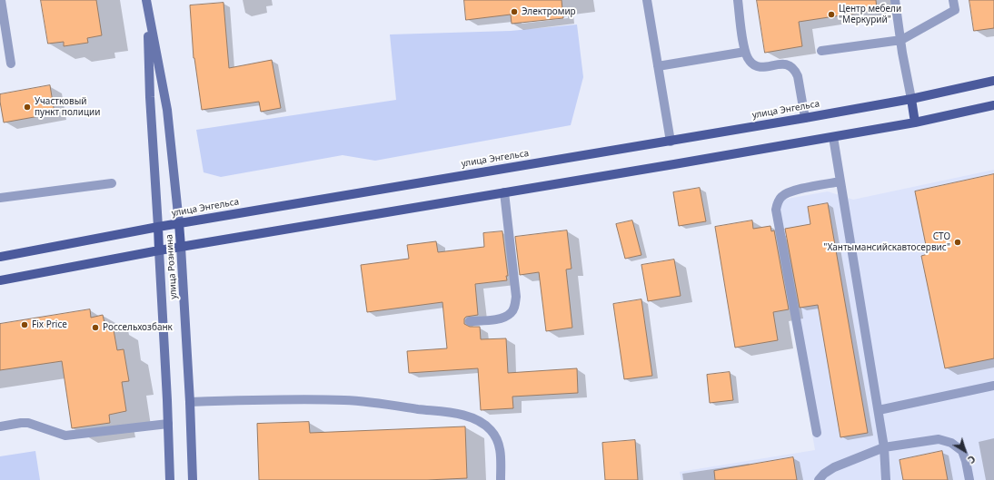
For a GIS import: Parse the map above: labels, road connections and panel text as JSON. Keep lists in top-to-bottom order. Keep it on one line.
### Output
{"streets":{"main road":["улица Энгельса","улица Рознина"]},"crossings":[["улица Энгельса","улица Рознина"]],"places":["Электромир","Центр мебели \"Меркурий\"","Участковый пункт полиции","СТО \"Хантымансийскавтосервис\"","Fix Price","Россельхозбанк"],"north":"bottom right"}
